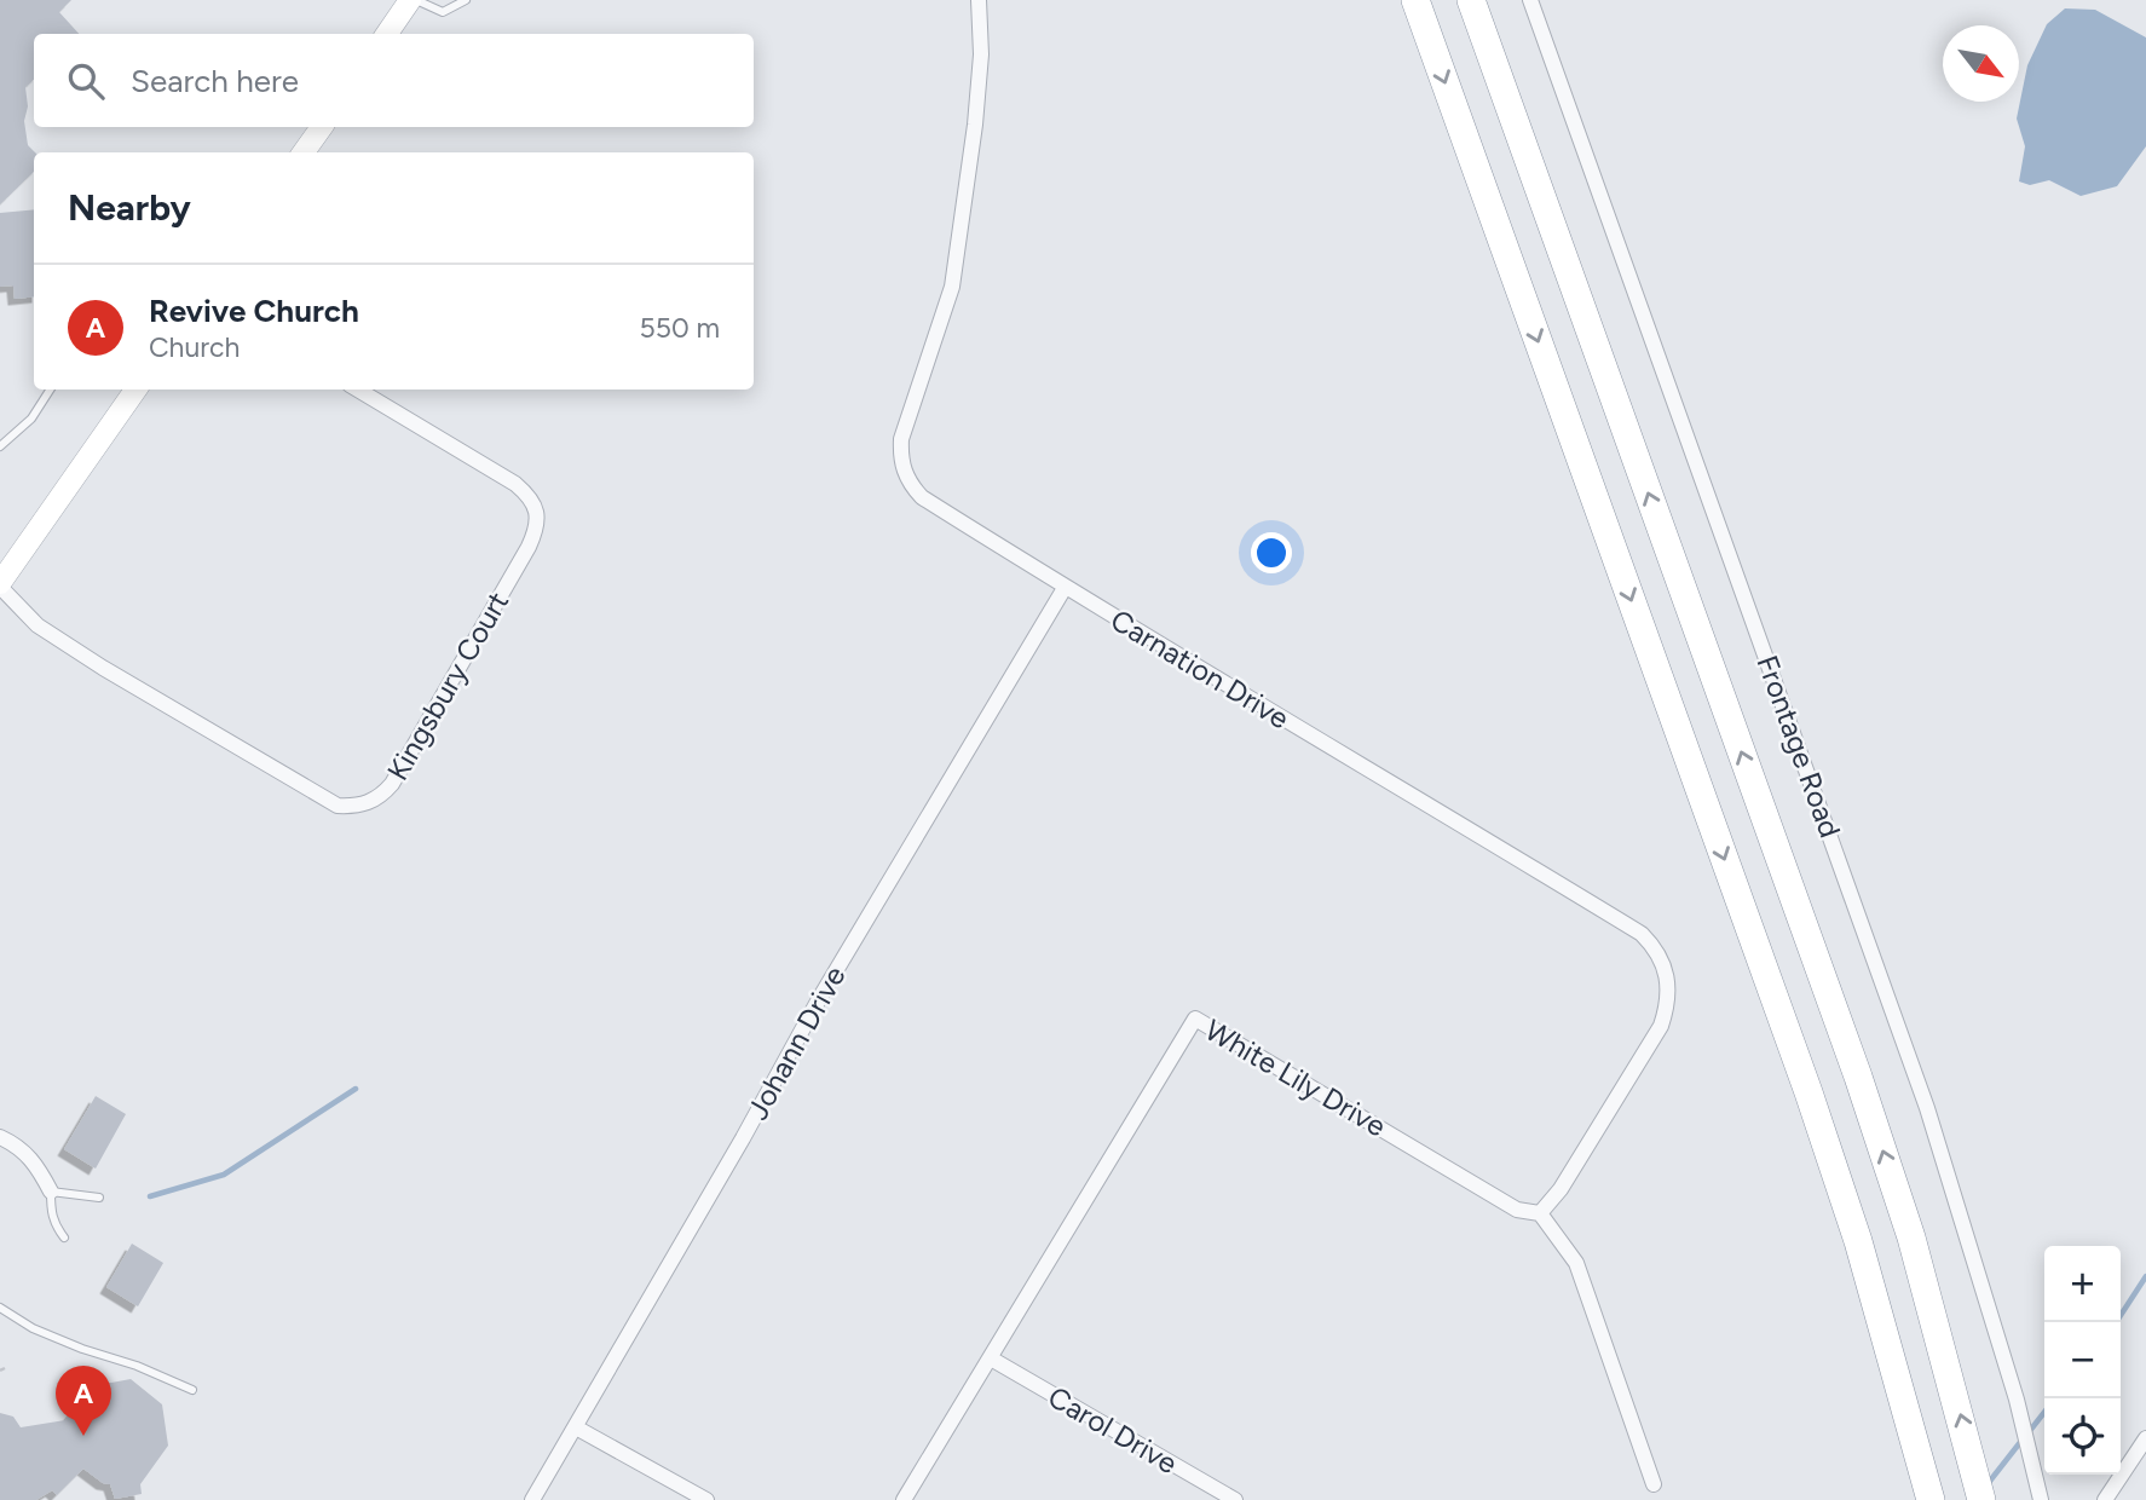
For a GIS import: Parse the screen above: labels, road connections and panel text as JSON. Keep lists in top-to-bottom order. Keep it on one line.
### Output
{"streets":{"street":["Carnation Drive","Kingsbury Court","Frontage Road","Johann Drive","White Lily Drive","Carol Drive"]},"crossings":[["Carnation Drive","Johann Drive"],["Carnation Drive","White Lily Drive"],["White Lily Drive","Carol Drive"]],"north":"bottom right","page":{"search":"Search here","heading":"Nearby","list":[{"mark":"A","name":"Revive Church","note":"Church","value":"550 m"}],"map_buttons":["+","−"],"pins":"A"}}
